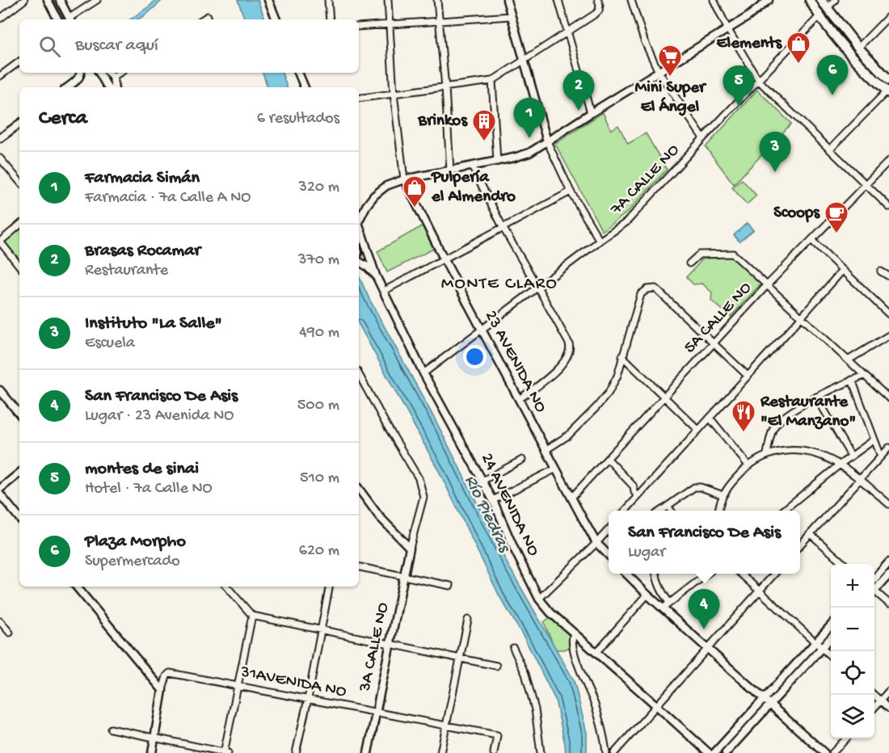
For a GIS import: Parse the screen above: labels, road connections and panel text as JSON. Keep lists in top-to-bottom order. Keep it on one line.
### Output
{"streets":{"street":["7A CALLE NO","5A CALLE NO","23 AVENIDA NO","24 AVENIDA NO","3A CALLE NO","31AVENIDA NO"]},"crossings":[["7A CALLE NO","23 AVENIDA NO"],["7A CALLE NO","24 AVENIDA NO"],["5A CALLE NO","23 AVENIDA NO"],["3A CALLE NO","31AVENIDA NO"]],"districts":["MONTE CLARO"],"water":["Río Piedras"],"places":{"shop":["Elements","Pulpería el Almendro"],"supermarket":["Mini Super El Ángel"],"building":["Brinkos"],"cafe":["Scoops"],"restaurant":["Restaurante \"El Manzano\""]},"page":{"search":"Buscar aquí","pins":["6","5","2","1","3","4"],"heading":["Cerca","6 resultados"],"list":[{"mark":"1","name":"Farmacia Simán","note":"Farmacia · 7a Calle A NO","value":"320 m"},{"mark":"2","name":"Brasas Rocamar","note":"Restaurante","value":"370 m"},{"mark":"3","name":"Instituto \"La Salle\"","note":"Escuela","value":"490 m"},{"mark":"4","name":"San Francisco De Asis","note":"Lugar · 23 Avenida NO","value":"500 m"},{"mark":"5","name":"montes de sinai","note":"Hotel · 7a Calle NO","value":"510 m"},{"mark":"6","name":"Plaza Morpho","note":"Supermercado","value":"620 m"}],"popup":["San Francisco De Asis","Lugar"],"map_buttons":["+","−"]}}
